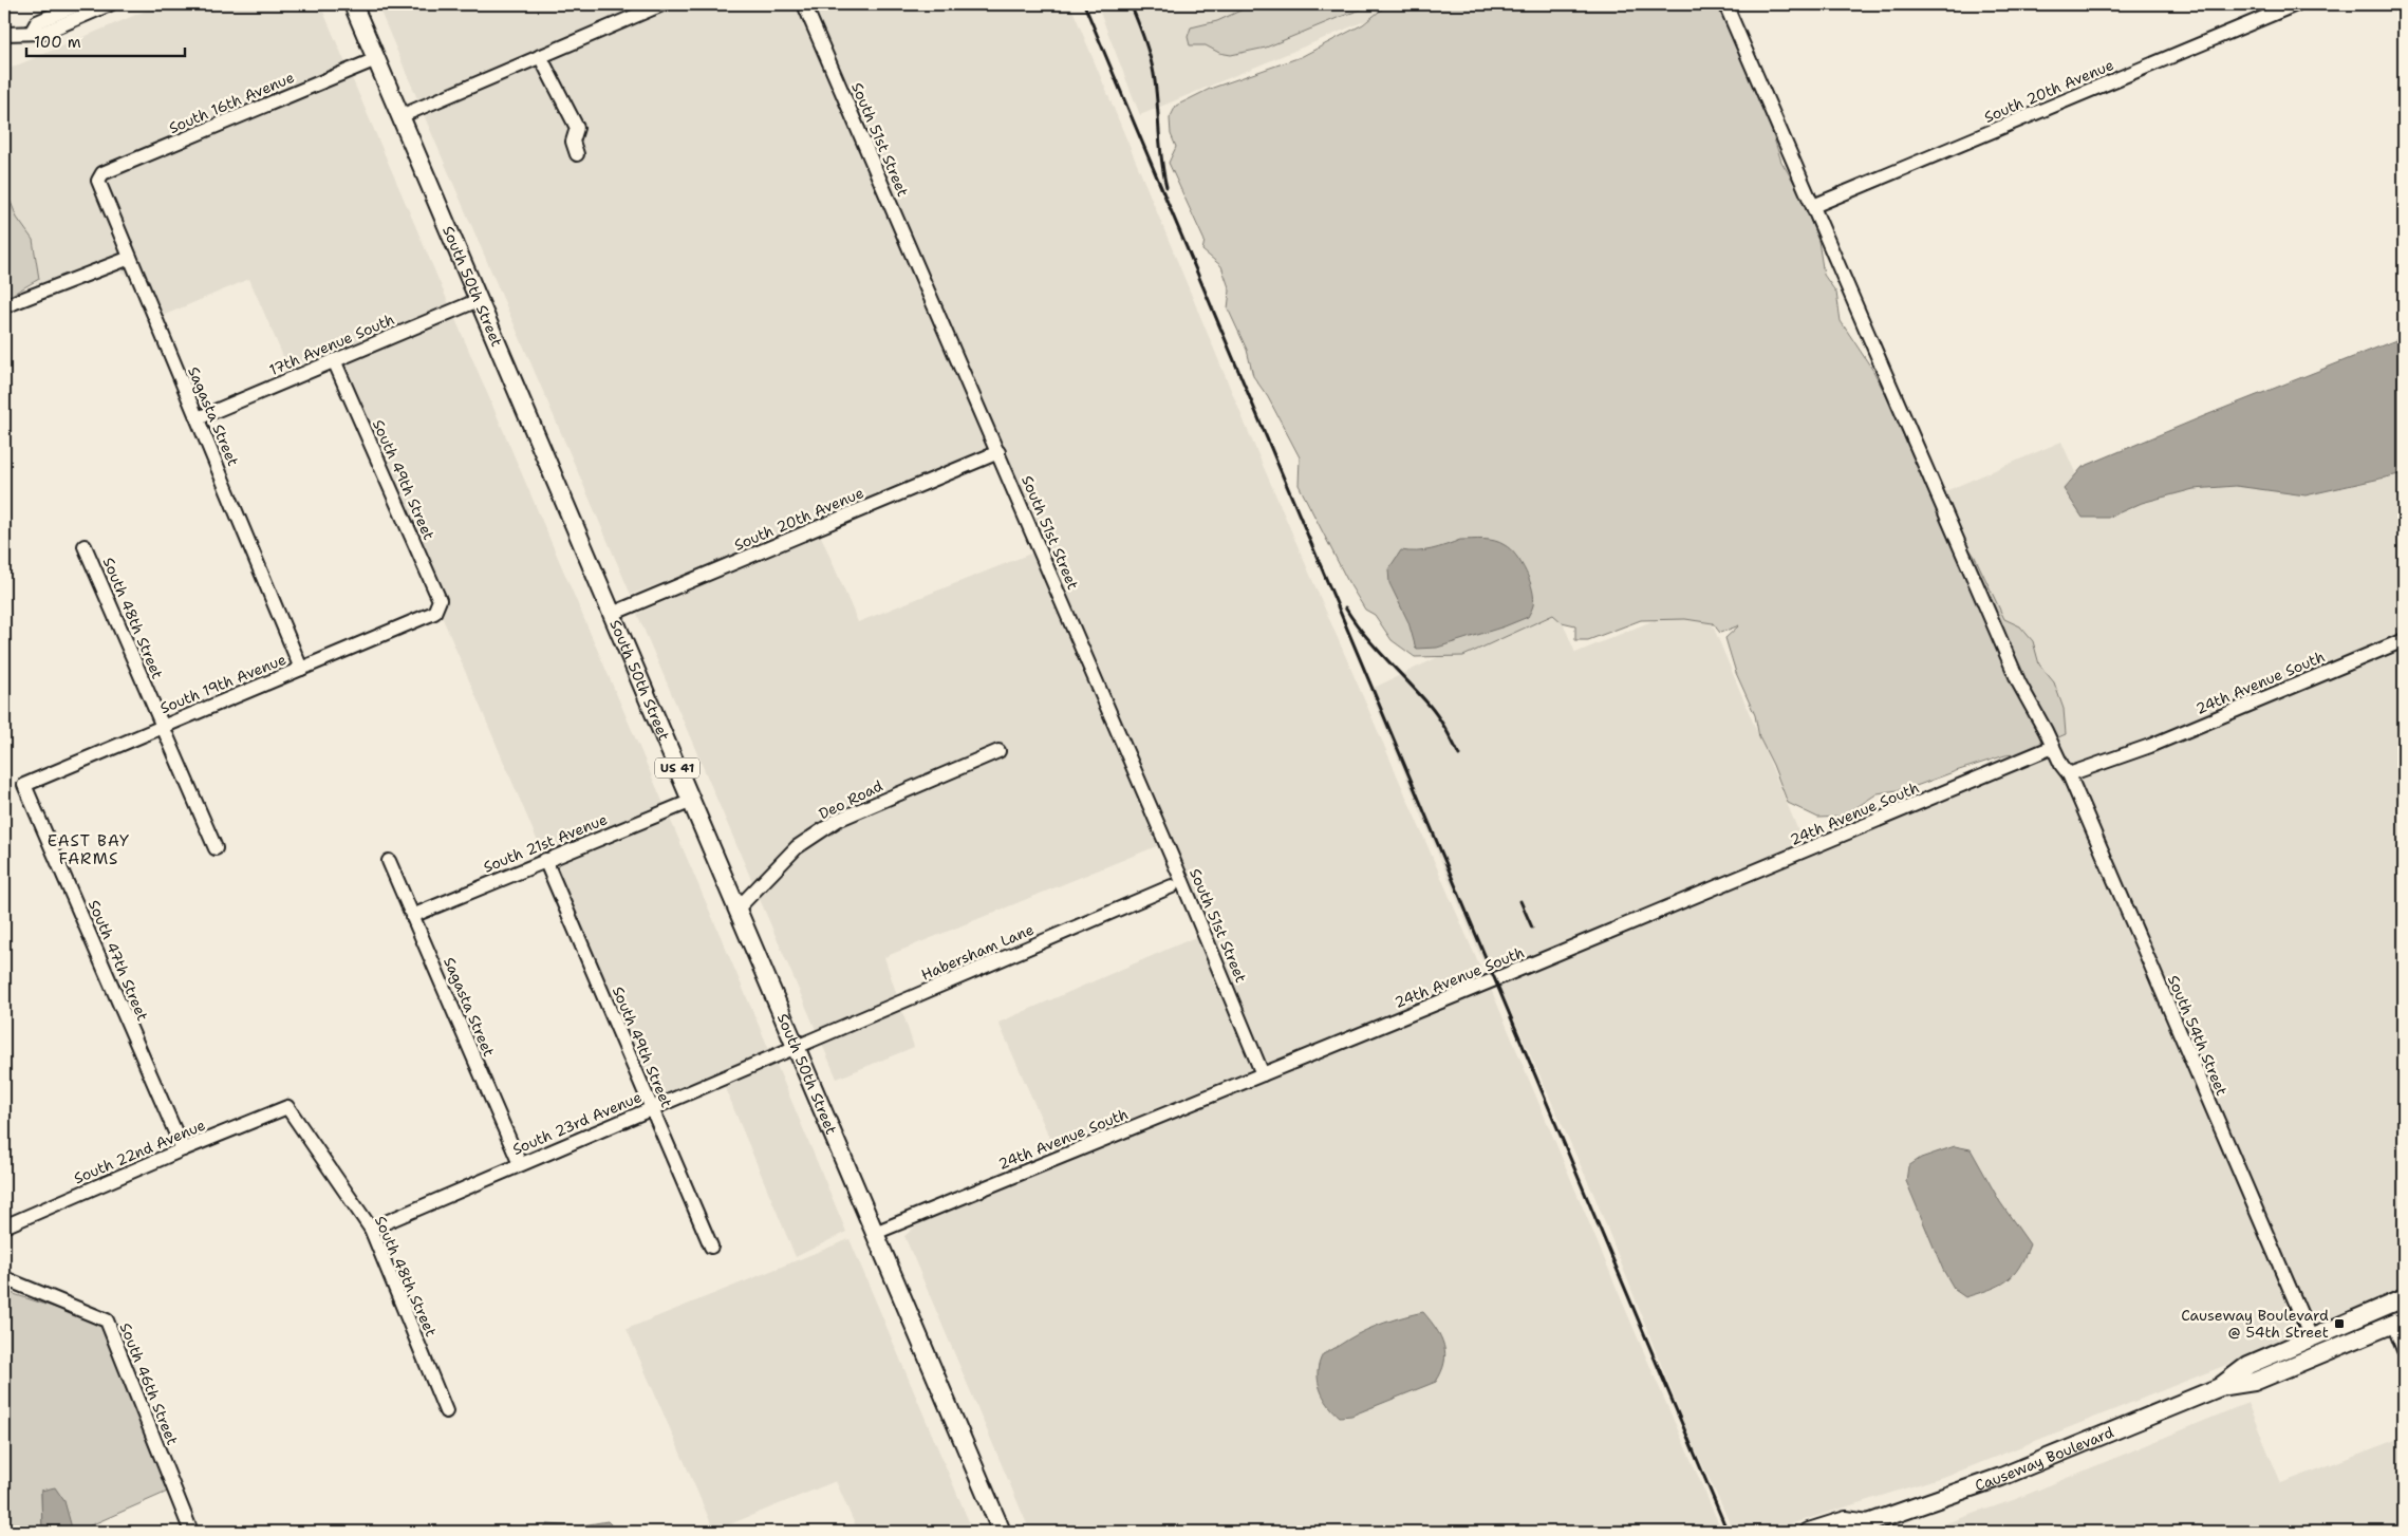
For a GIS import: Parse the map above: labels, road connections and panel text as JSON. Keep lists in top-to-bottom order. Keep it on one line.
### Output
{"streets":{"main road":["South 50th Street","US 41","Causeway Boulevard"],"street":["South 20th Avenue","South 16th Avenue","South 51st Street","17th Avenue South","Sagasta Street","South 49th Street","South 48th Street","24th Avenue South","South 19th Avenue","Deo Road","South 21st Avenue","Habersham Lane","South 47th Street","South 54th Street","South 23rd Avenue","South 22nd Avenue","South 46th Street"]},"crossings":[["South 20th Avenue","South 51st Street"],["South 20th Avenue","South 50th Street"],["South 20th Avenue","South 54th Street"],["South 16th Avenue","South 50th Street"],["South 16th Avenue","Sagasta Street"],["South 51st Street","24th Avenue South"],["South 50th Street","17th Avenue South"],["South 50th Street","24th Avenue South"],["South 50th Street","Deo Road"],["South 50th Street","South 21st Avenue"],["South 50th Street","Habersham Lane"],["South 50th Street","South 23rd Avenue"],["17th Avenue South","Sagasta Street"],["17th Avenue South","South 49th Street"],["Sagasta Street","South 19th Avenue"],["Sagasta Street","South 21st Avenue"],["Sagasta Street","South 23rd Avenue"],["South 49th Street","South 19th Avenue"],["South 49th Street","South 21st Avenue"],["South 49th Street","South 23rd Avenue"],["South 48th Street","South 19th Avenue"],["South 48th Street","South 23rd Avenue"],["South 48th Street","South 22nd Avenue"],["24th Avenue South","South 54th Street"],["South 19th Avenue","South 47th Street"],["Habersham Lane","South 23rd Avenue"],["South 47th Street","South 22nd Avenue"],["South 54th Street","Causeway Boulevard"]],"districts":["EAST BAY FARMS"],"places":{"transit":["Causeway Boulevard @ 54th Street"]},"scale_bar":"100 m"}
